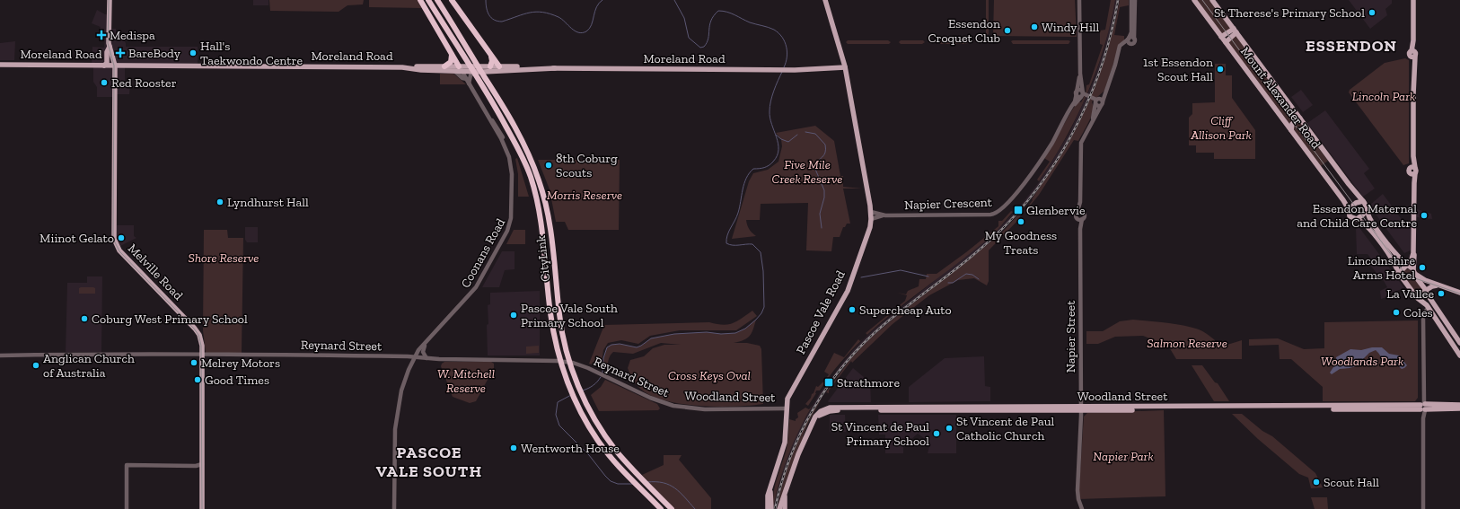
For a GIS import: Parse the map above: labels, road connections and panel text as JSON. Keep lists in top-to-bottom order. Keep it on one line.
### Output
{"streets":{"highway":["CityLink"],"main road":["Moreland Road","Mount Alexander Road","Melville Road","Pascoe Vale Road","Woodland Street"],"street":["Napier Crescent","Coonans Road","Napier Street","Reynard Street"]},"crossings":[["Moreland Road","Coonans Road"],["Moreland Road","Melville Road"],["Moreland Road","Pascoe Vale Road"],["Napier Crescent","Pascoe Vale Road"],["Coonans Road","Reynard Street"],["Melville Road","Reynard Street"],["Pascoe Vale Road","Woodland Street"],["Napier Street","Woodland Street"],["Reynard Street","Woodland Street"]],"districts":["ESSENDON","PASCOE VALE SOUTH"],"parks":["Lincoln Park","Cliff Allison Park","Five Mile Creek Reserve","Morris Reserve","Shore Reserve","Salmon Reserve","Woodlands Park","W. Mitchell Reserve","Cross Keys Oval","Napier Park"],"places":{"other":["St Therese's Primary School","Windy Hill","Essendon Croquet Club","Hall's Taekwondo Centre","1st Essendon Scout Hall","Red Rooster","8th Coburg Scouts","Lyndhurst Hall","Essendon Maternal and Child Care Centre","My Goodness Treats","Miinot Gelato","Lincolnshire Arms Hotel","La Vallee","Supercheap Auto","Coles","Pascoe Vale South Primary School","Coburg West Primary School","Melrey Motors","Anglican Church of Australia","Good Times","St Vincent de Paul Catholic Church","St Vincent de Paul Primary School","Wentworth House","Scout Hall"],"health":["Medispa","BareBody"],"transit":["Glenbervie","Strathmore"]}}
